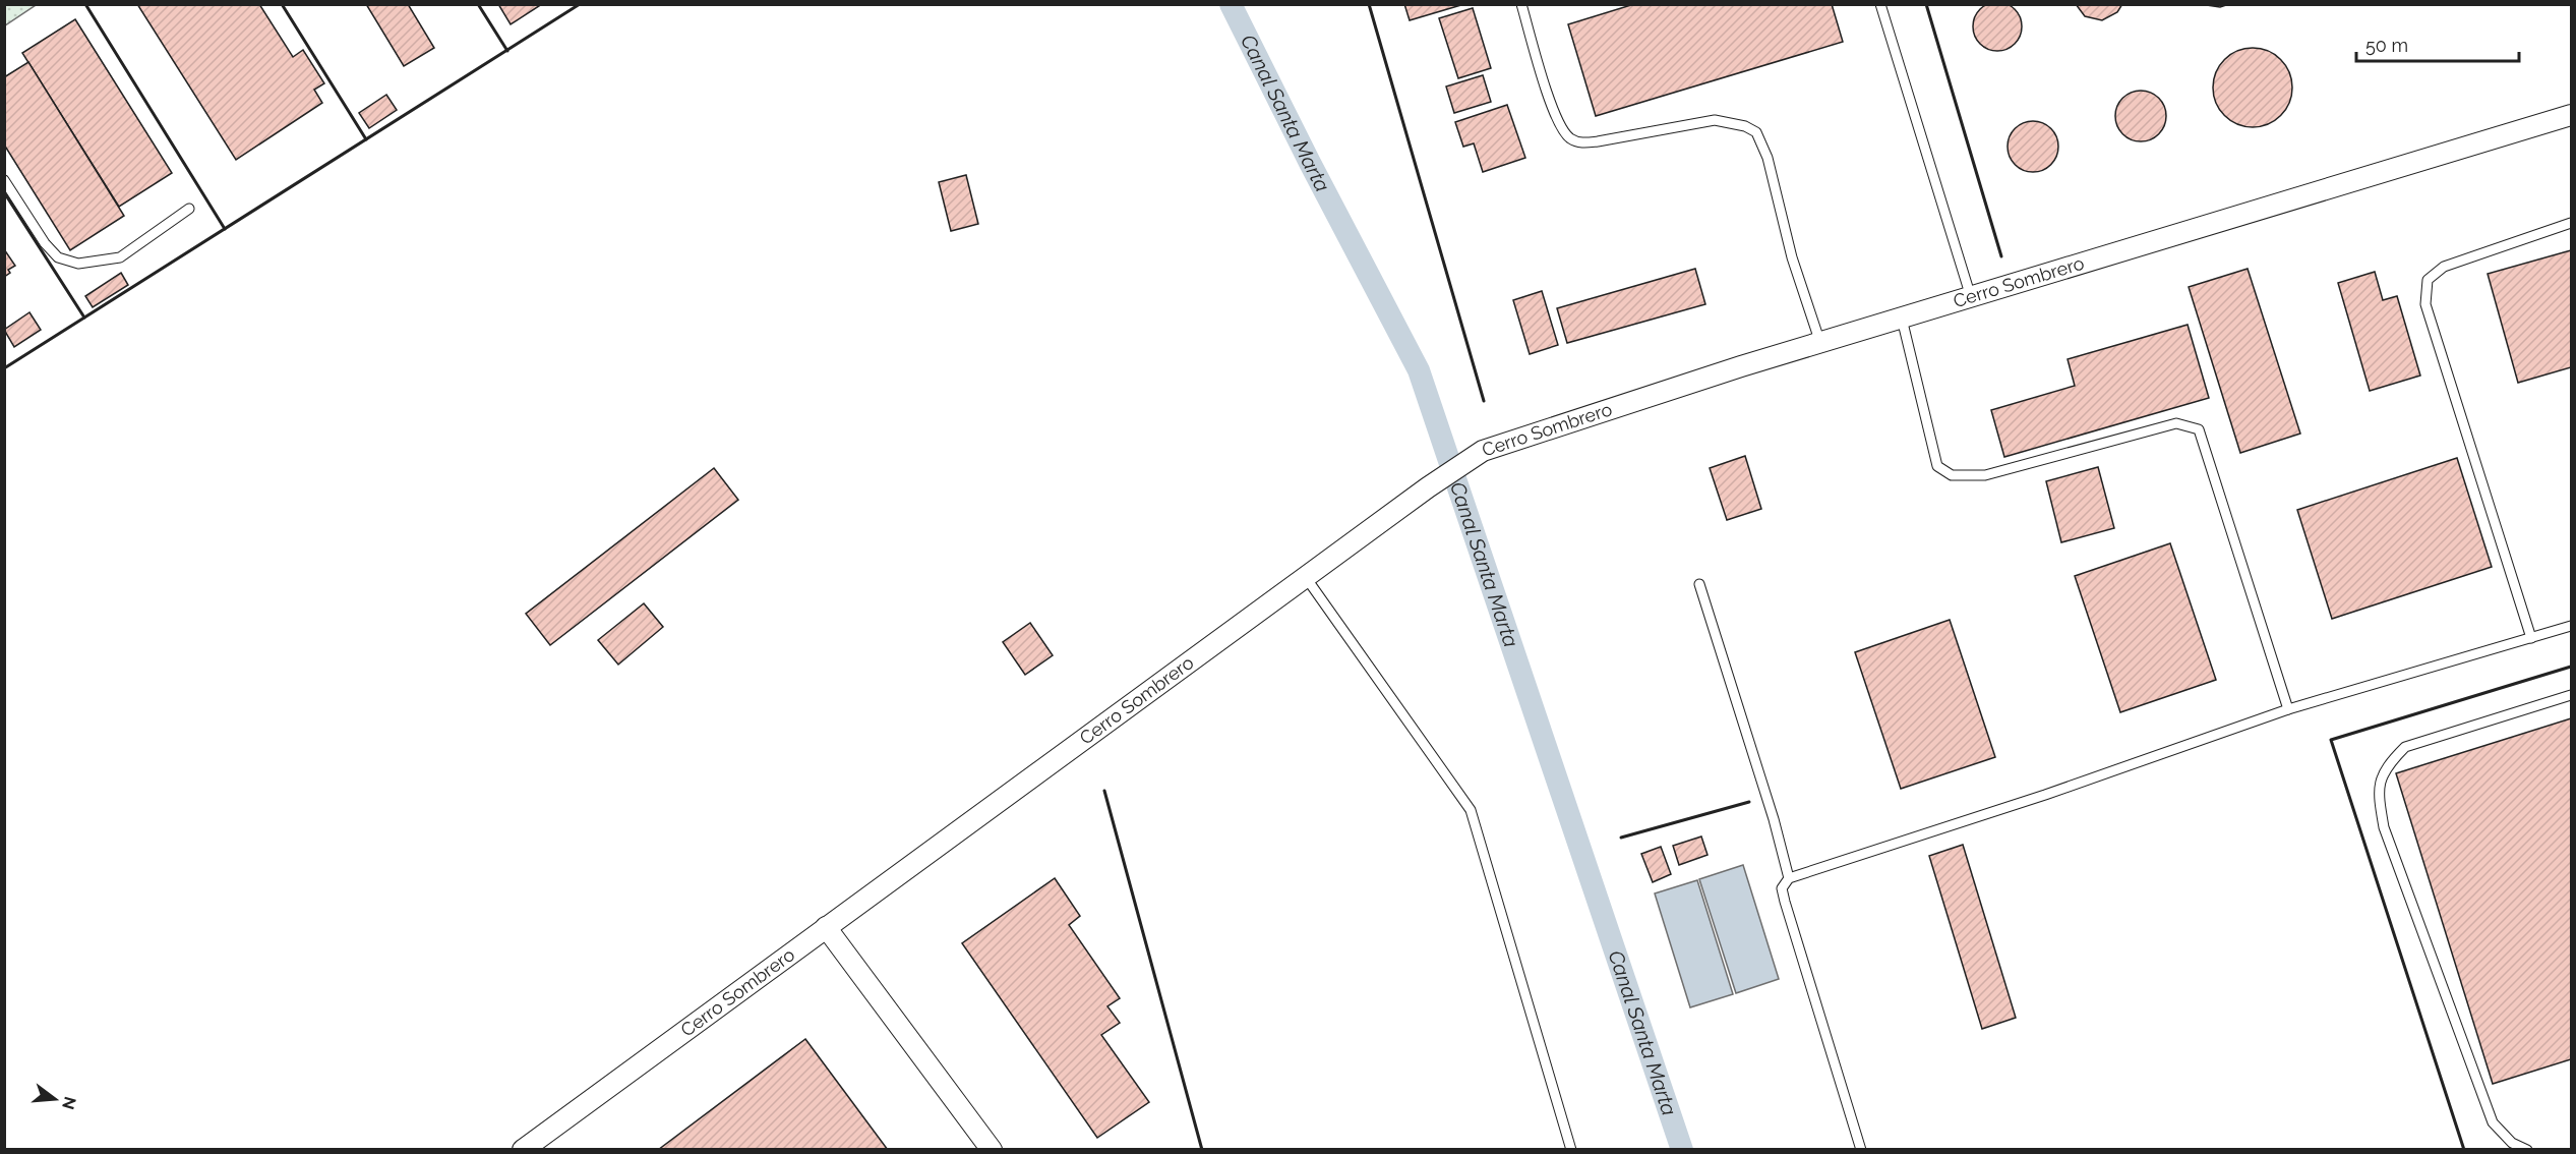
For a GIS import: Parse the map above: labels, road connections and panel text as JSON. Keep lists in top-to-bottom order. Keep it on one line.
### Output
{"streets":{"street":["Cerro Sombrero"]},"water":["Canal Santa Marta"],"scale_bar":"50 m","north":"right"}
